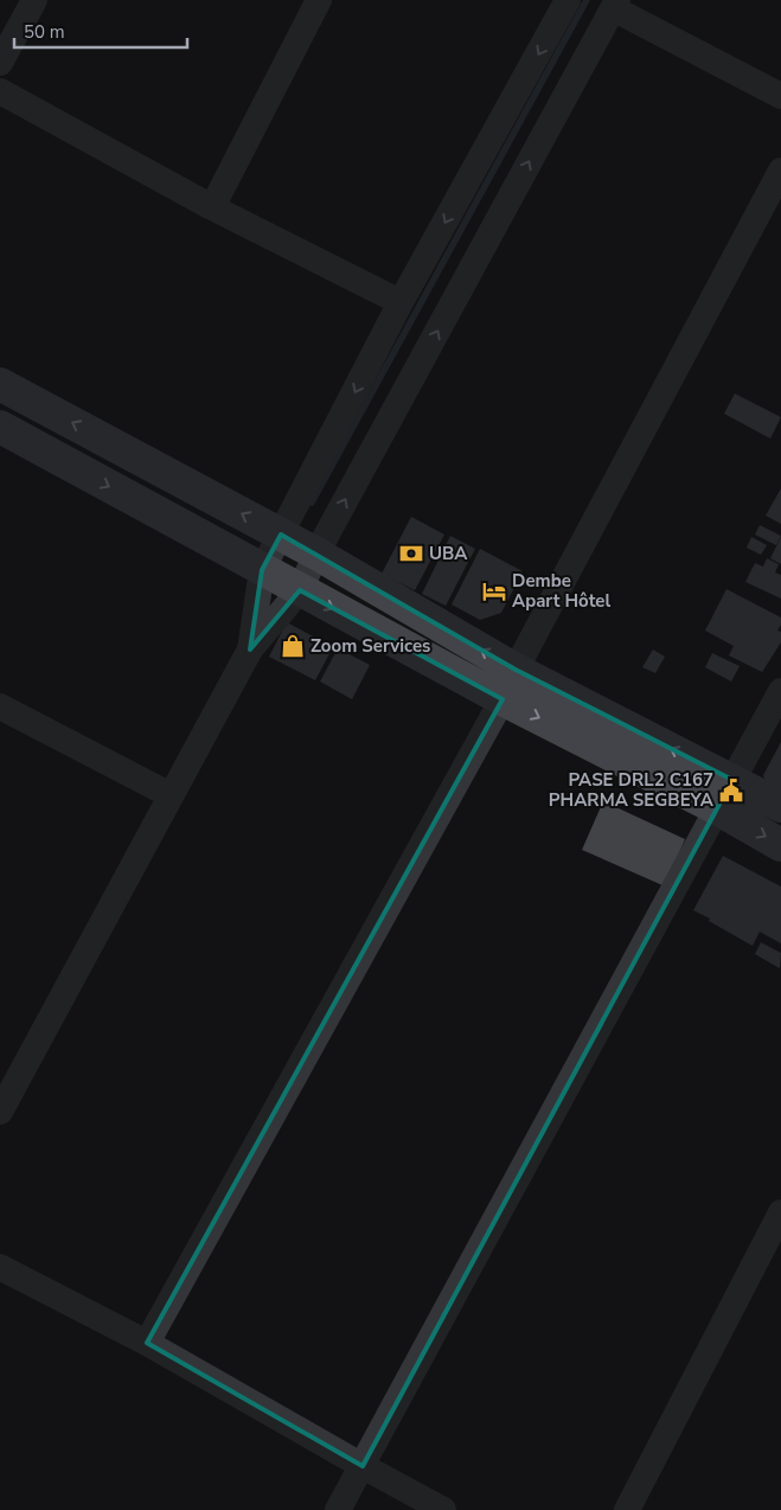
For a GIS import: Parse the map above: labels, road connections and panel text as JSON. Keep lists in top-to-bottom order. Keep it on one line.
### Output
{"places":{"bank":["UBA"],"hotel":["Dembe Apart Hôtel"],"shop":["Zoom Services"],"public building":["PASE DRL2 C167 PHARMA SEGBEYA"]},"scale_bar":"50 m"}
